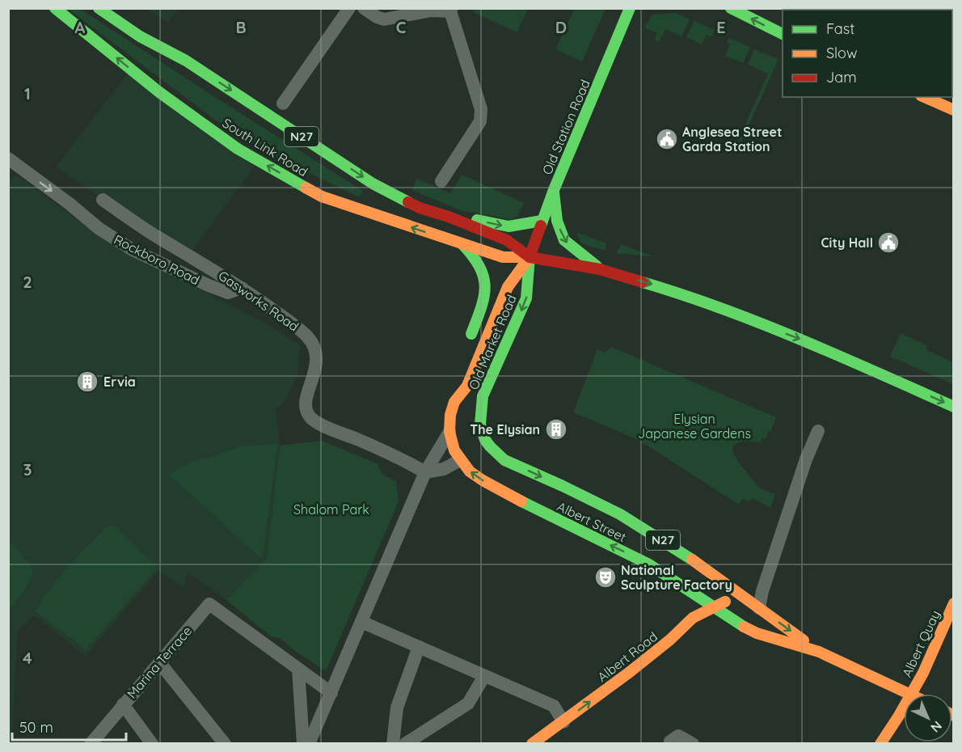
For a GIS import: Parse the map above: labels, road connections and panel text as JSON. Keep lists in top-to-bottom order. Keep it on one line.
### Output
{"streets":{"main road":["Old Station Road","N27","South Link Road","Old Market Road","Albert Street","Albert Quay","Albert Road"],"street":["Rockboro Road","Gasworks Road","Marina Terrace"]},"crossings":[["Old Station Road","N27"],["Old Station Road","South Link Road"],["Old Station Road","Old Market Road"],["N27","South Link Road"],["N27","Old Market Road"],["South Link Road","Old Market Road"],["Rockboro Road","Gasworks Road"],["Old Market Road","Albert Street"],["Albert Street","Albert Road"]],"one_way":["Rockboro Road","Albert Road"],"parks":["Elysian Japanese Gardens","Shalom Park"],"places":{"public building":["Anglesea Street Garda Station","City Hall"],"building":["Ervia","The Elysian"],"theatre":["National Sculpture Factory"]},"legend":["Fast","Slow","Jam"],"scale_bar":"50 m","north":"bottom right","grid":{"columns":["A","B","C","D","E"],"rows":["1","2","3","4"]}}
